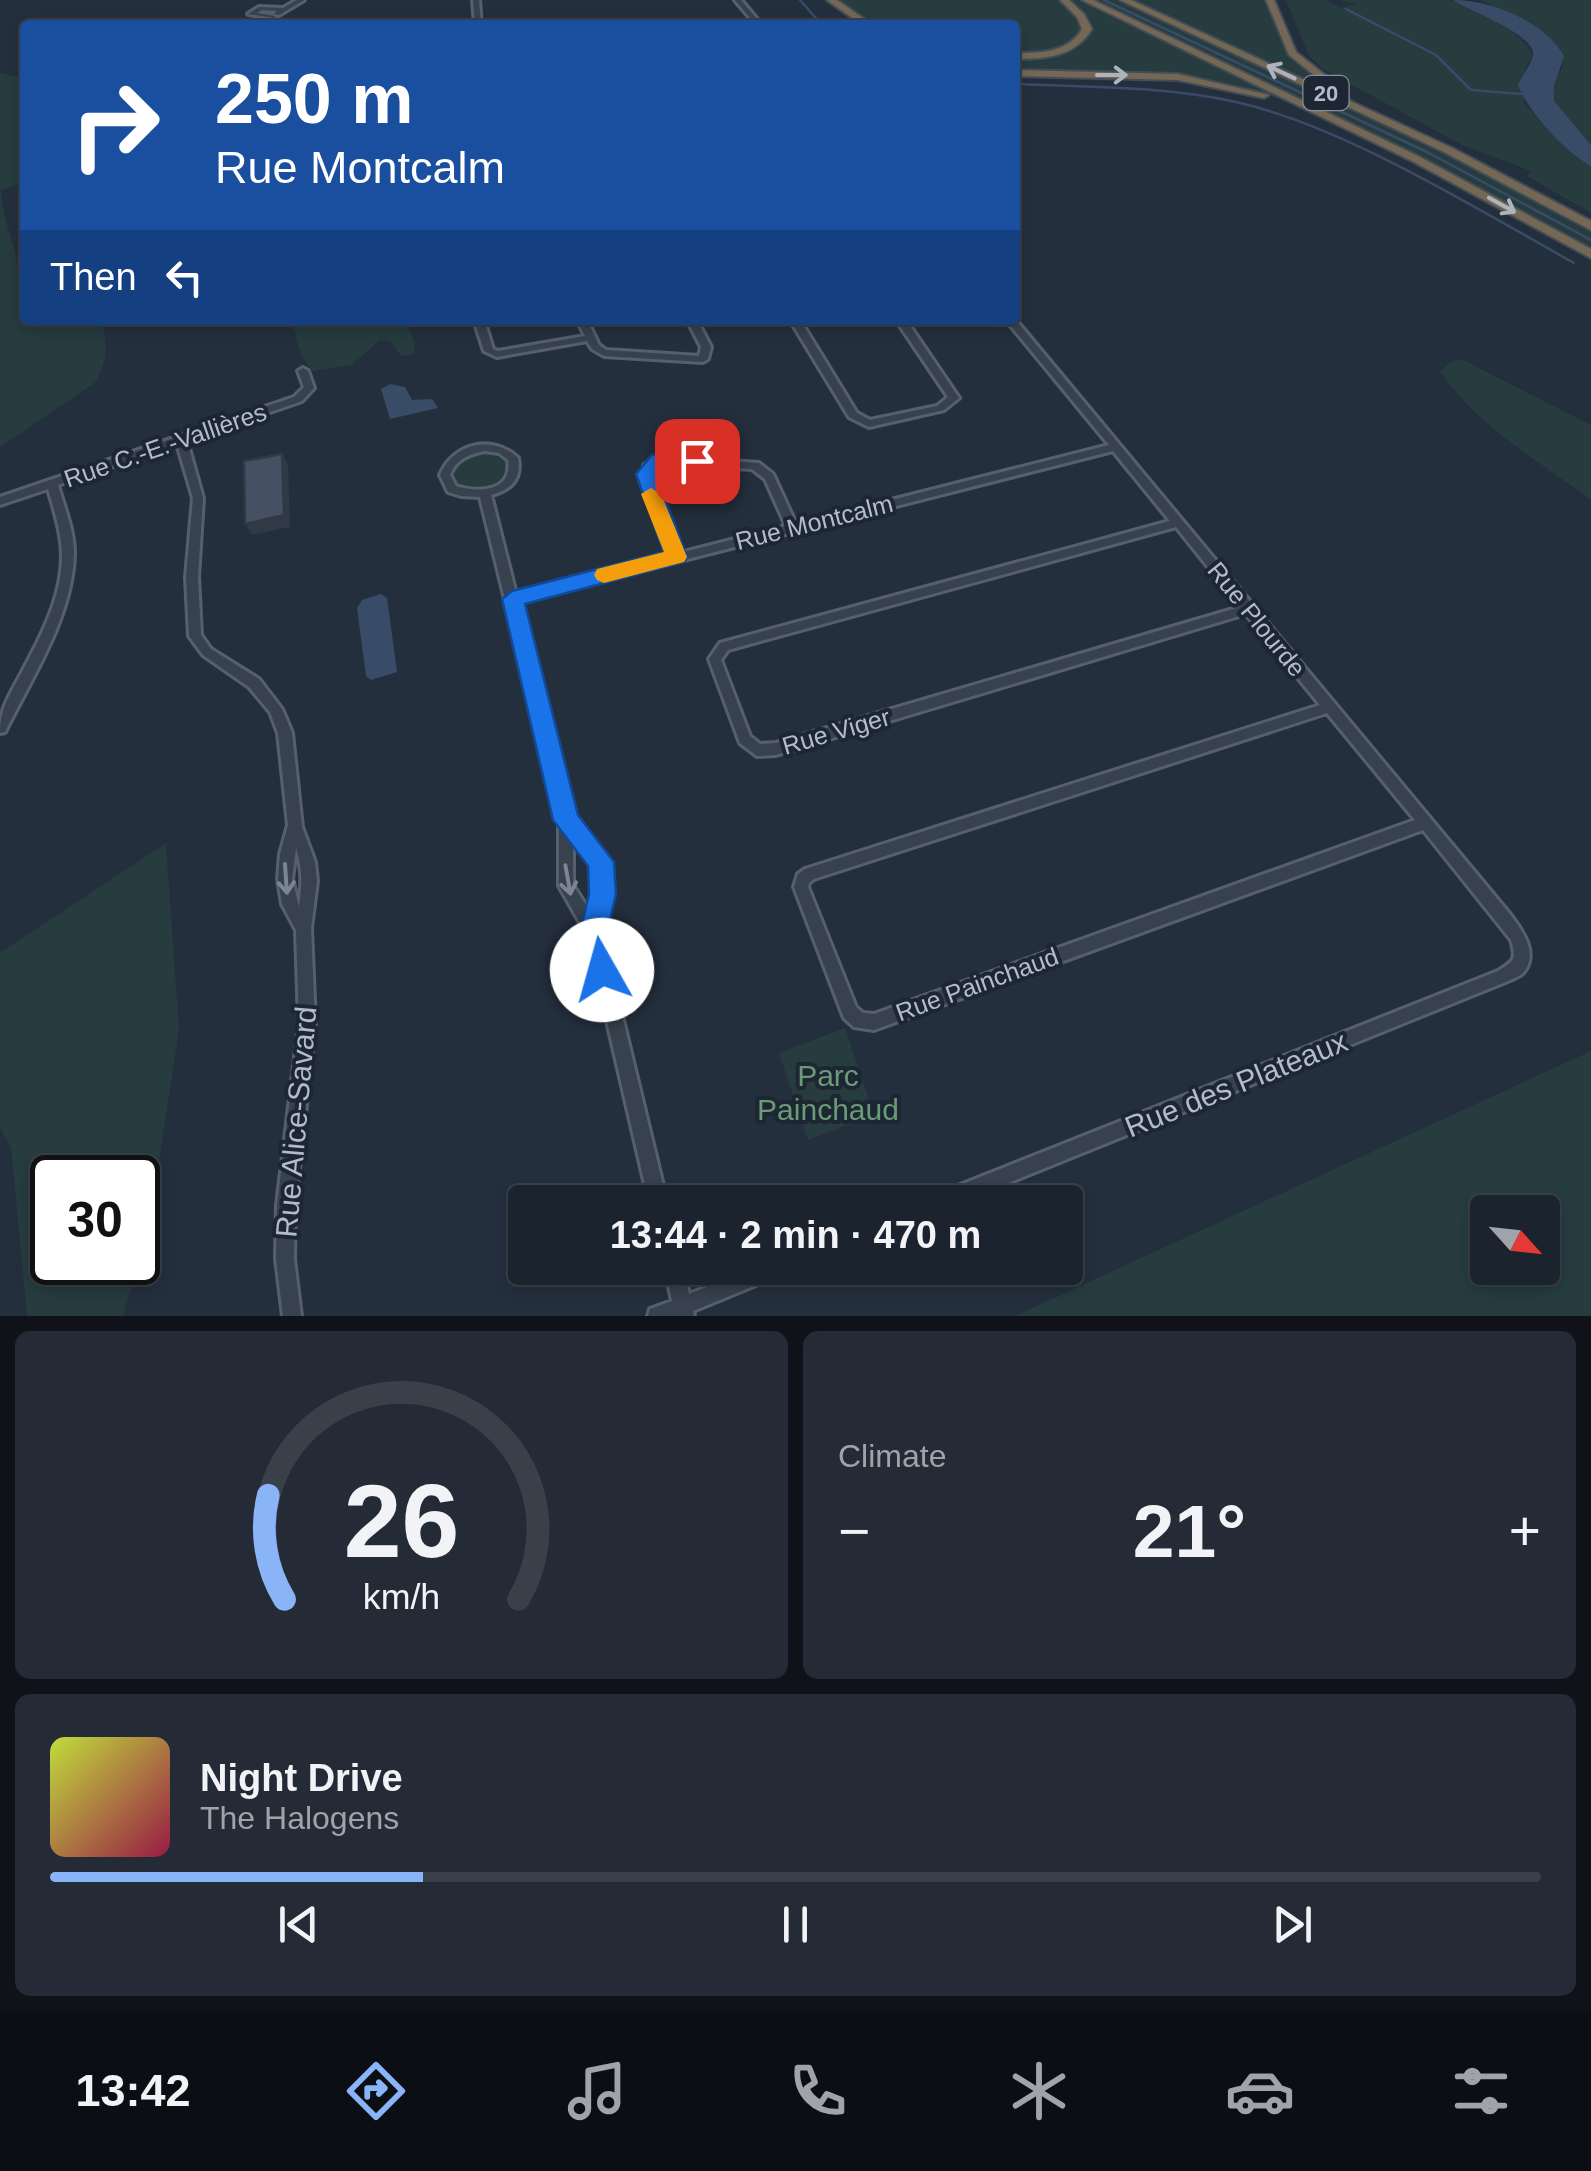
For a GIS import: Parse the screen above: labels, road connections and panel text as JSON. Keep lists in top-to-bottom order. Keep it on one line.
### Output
{"streets":{"highway":["20"],"street":["Rue C.-E.-Vallières","Rue Montcalm","Rue Plourde","Rue Viger","Rue Painchaud","Rue des Plateaux","Rue Alice-Savard"]},"crossings":[["Rue C.-E.-Vallières","Rue Alice-Savard"],["Rue Montcalm","Rue Plourde"],["Rue Plourde","Rue Viger"],["Rue Plourde","Rue Painchaud"],["Rue Plourde","Rue des Plateaux"]],"parks":["Parc Painchaud"],"north":"bottom right","page":{"turn":["250 m","Rue Montcalm"],"then":"Then","limit":"30","trip":"13:44 · 2 min · 470 m","tile":"Climate","heat":["−","21°","+"],"song":["Night Drive","The Halogens"],"tabs":"13:42","gauge":["26","km/h"]}}
